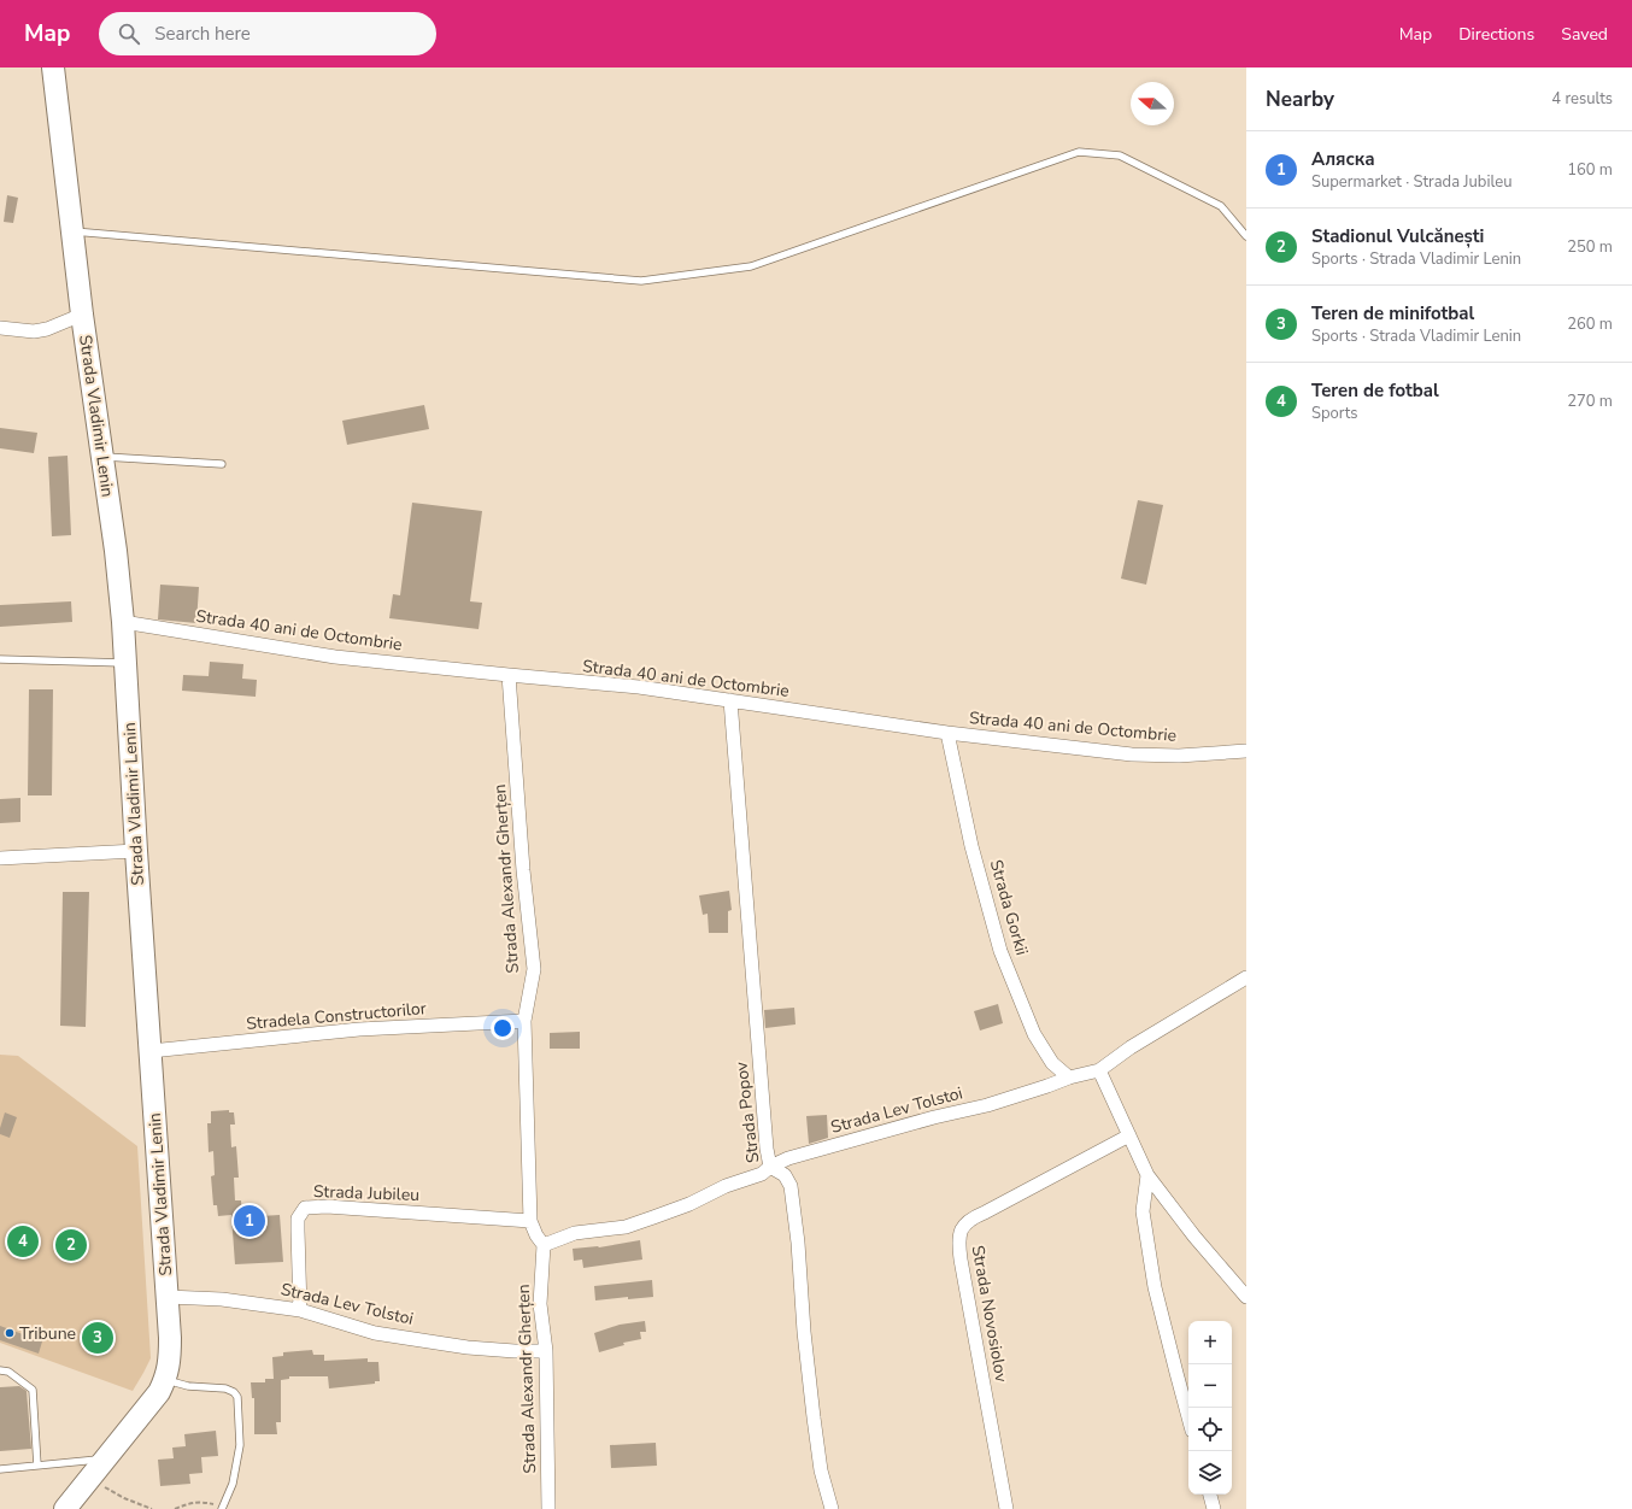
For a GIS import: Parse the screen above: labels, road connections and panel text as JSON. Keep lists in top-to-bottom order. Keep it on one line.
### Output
{"streets":{"main road":["Strada Vladimir Lenin"],"street":["Strada 40 ani de Octombrie","Strada Alexandr Gherțen","Strada Gorkii","Stradela Constructorilor","Strada Lev Tolstoi","Strada Popov","Strada Jubileu","Strada Novosiolov"]},"crossings":[["Strada Vladimir Lenin","Strada 40 ani de Octombrie"],["Strada Vladimir Lenin","Stradela Constructorilor"],["Strada Vladimir Lenin","Strada Lev Tolstoi"],["Strada 40 ani de Octombrie","Strada Alexandr Gherțen"],["Strada 40 ani de Octombrie","Strada Gorkii"],["Strada 40 ani de Octombrie","Strada Popov"],["Strada Alexandr Gherțen","Stradela Constructorilor"],["Strada Alexandr Gherțen","Strada Lev Tolstoi"],["Strada Alexandr Gherțen","Strada Jubileu"],["Strada Gorkii","Strada Lev Tolstoi"],["Strada Lev Tolstoi","Strada Popov"],["Strada Lev Tolstoi","Strada Jubileu"]],"places":["Tribune"],"north":"left","page":{"header":"Map","search":"Search here","nav":["Map","Directions","Saved"],"heading":["Nearby","4 results"],"list":[{"mark":"1","name":"Аляска","note":"Supermarket · Strada Jubileu","value":"160 m"},{"mark":"2","name":"Stadionul Vulcănești","note":"Sports · Strada Vladimir Lenin","value":"250 m"},{"mark":"3","name":"Teren de minifotbal","note":"Sports · Strada Vladimir Lenin","value":"260 m"},{"mark":"4","name":"Teren de fotbal","note":"Sports","value":"270 m"}],"pins":["1","4","2","3"],"map_buttons":["+","−"]}}
